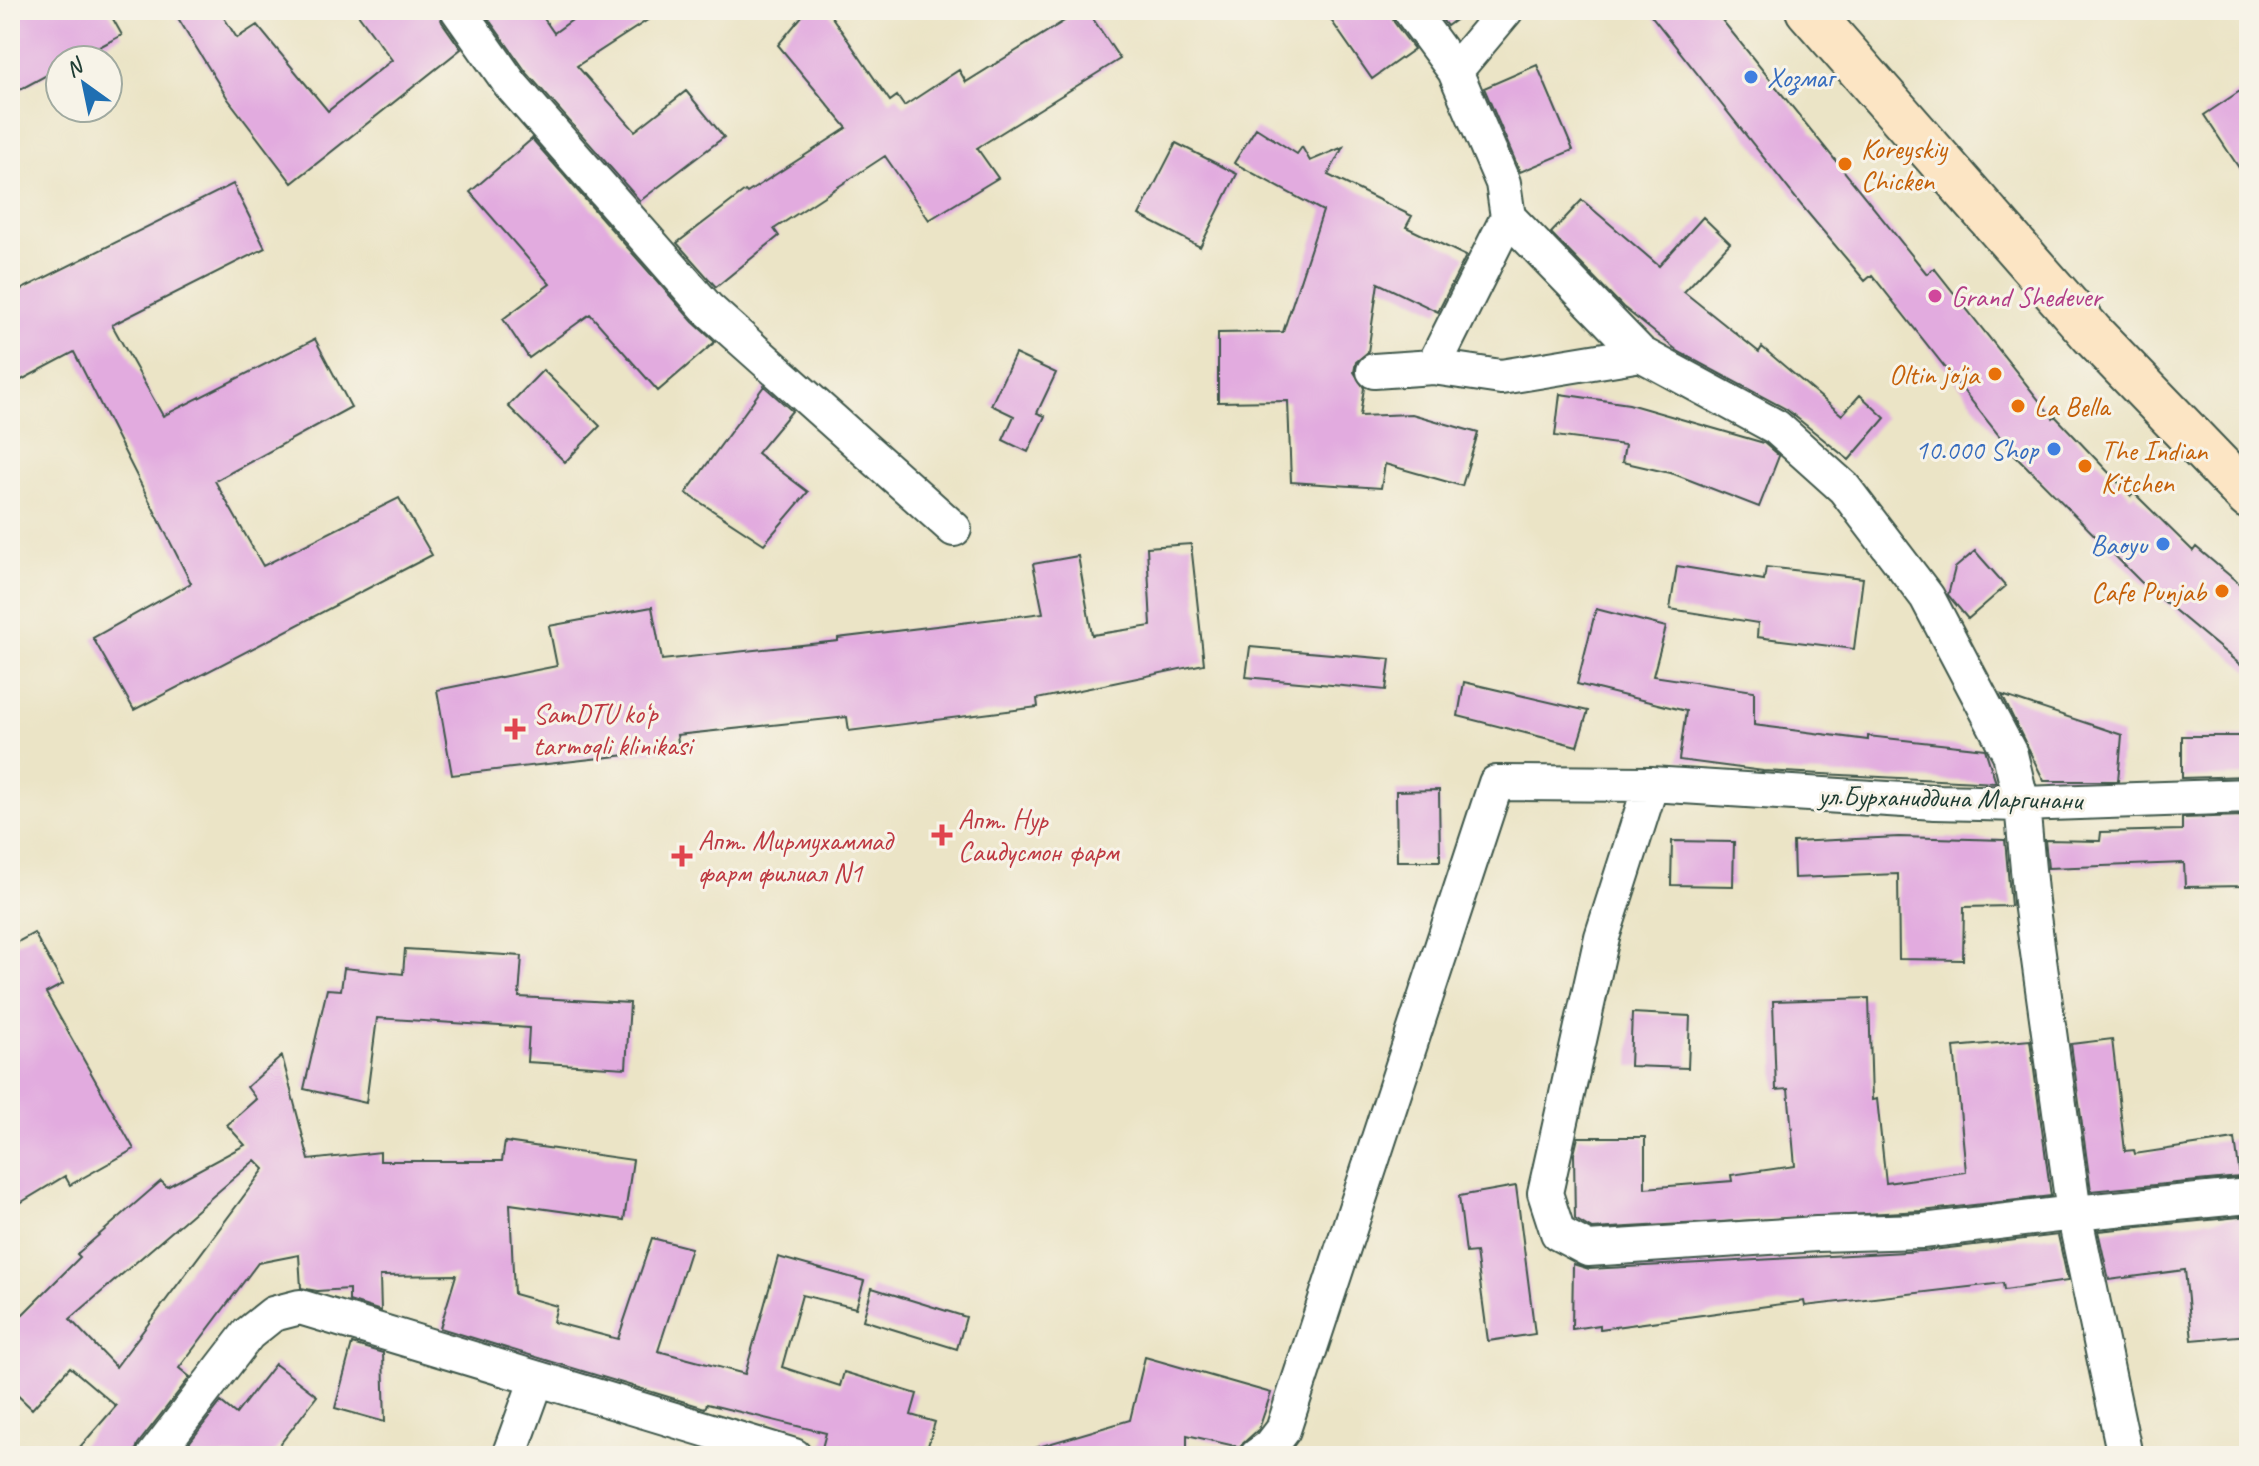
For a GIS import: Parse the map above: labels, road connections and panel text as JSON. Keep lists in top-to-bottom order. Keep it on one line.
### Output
{"streets":{"street":["ул.Бурханиддина Маргинани"]},"places":{"other":["Хозмаг","Koreyskiy Chicken","Grand Shedever","Oltin jo'ja","La Bella","10.000 Shop","The Indian Kitchen","Baoyu","Cafe Punjab"],"health":["SamDTU ko‘p tarmoqli klinikasi","Апт. Нур Саидусмон фарм","Апт. Мирмухаммад фарм филиал N1"]},"north":"top left"}
